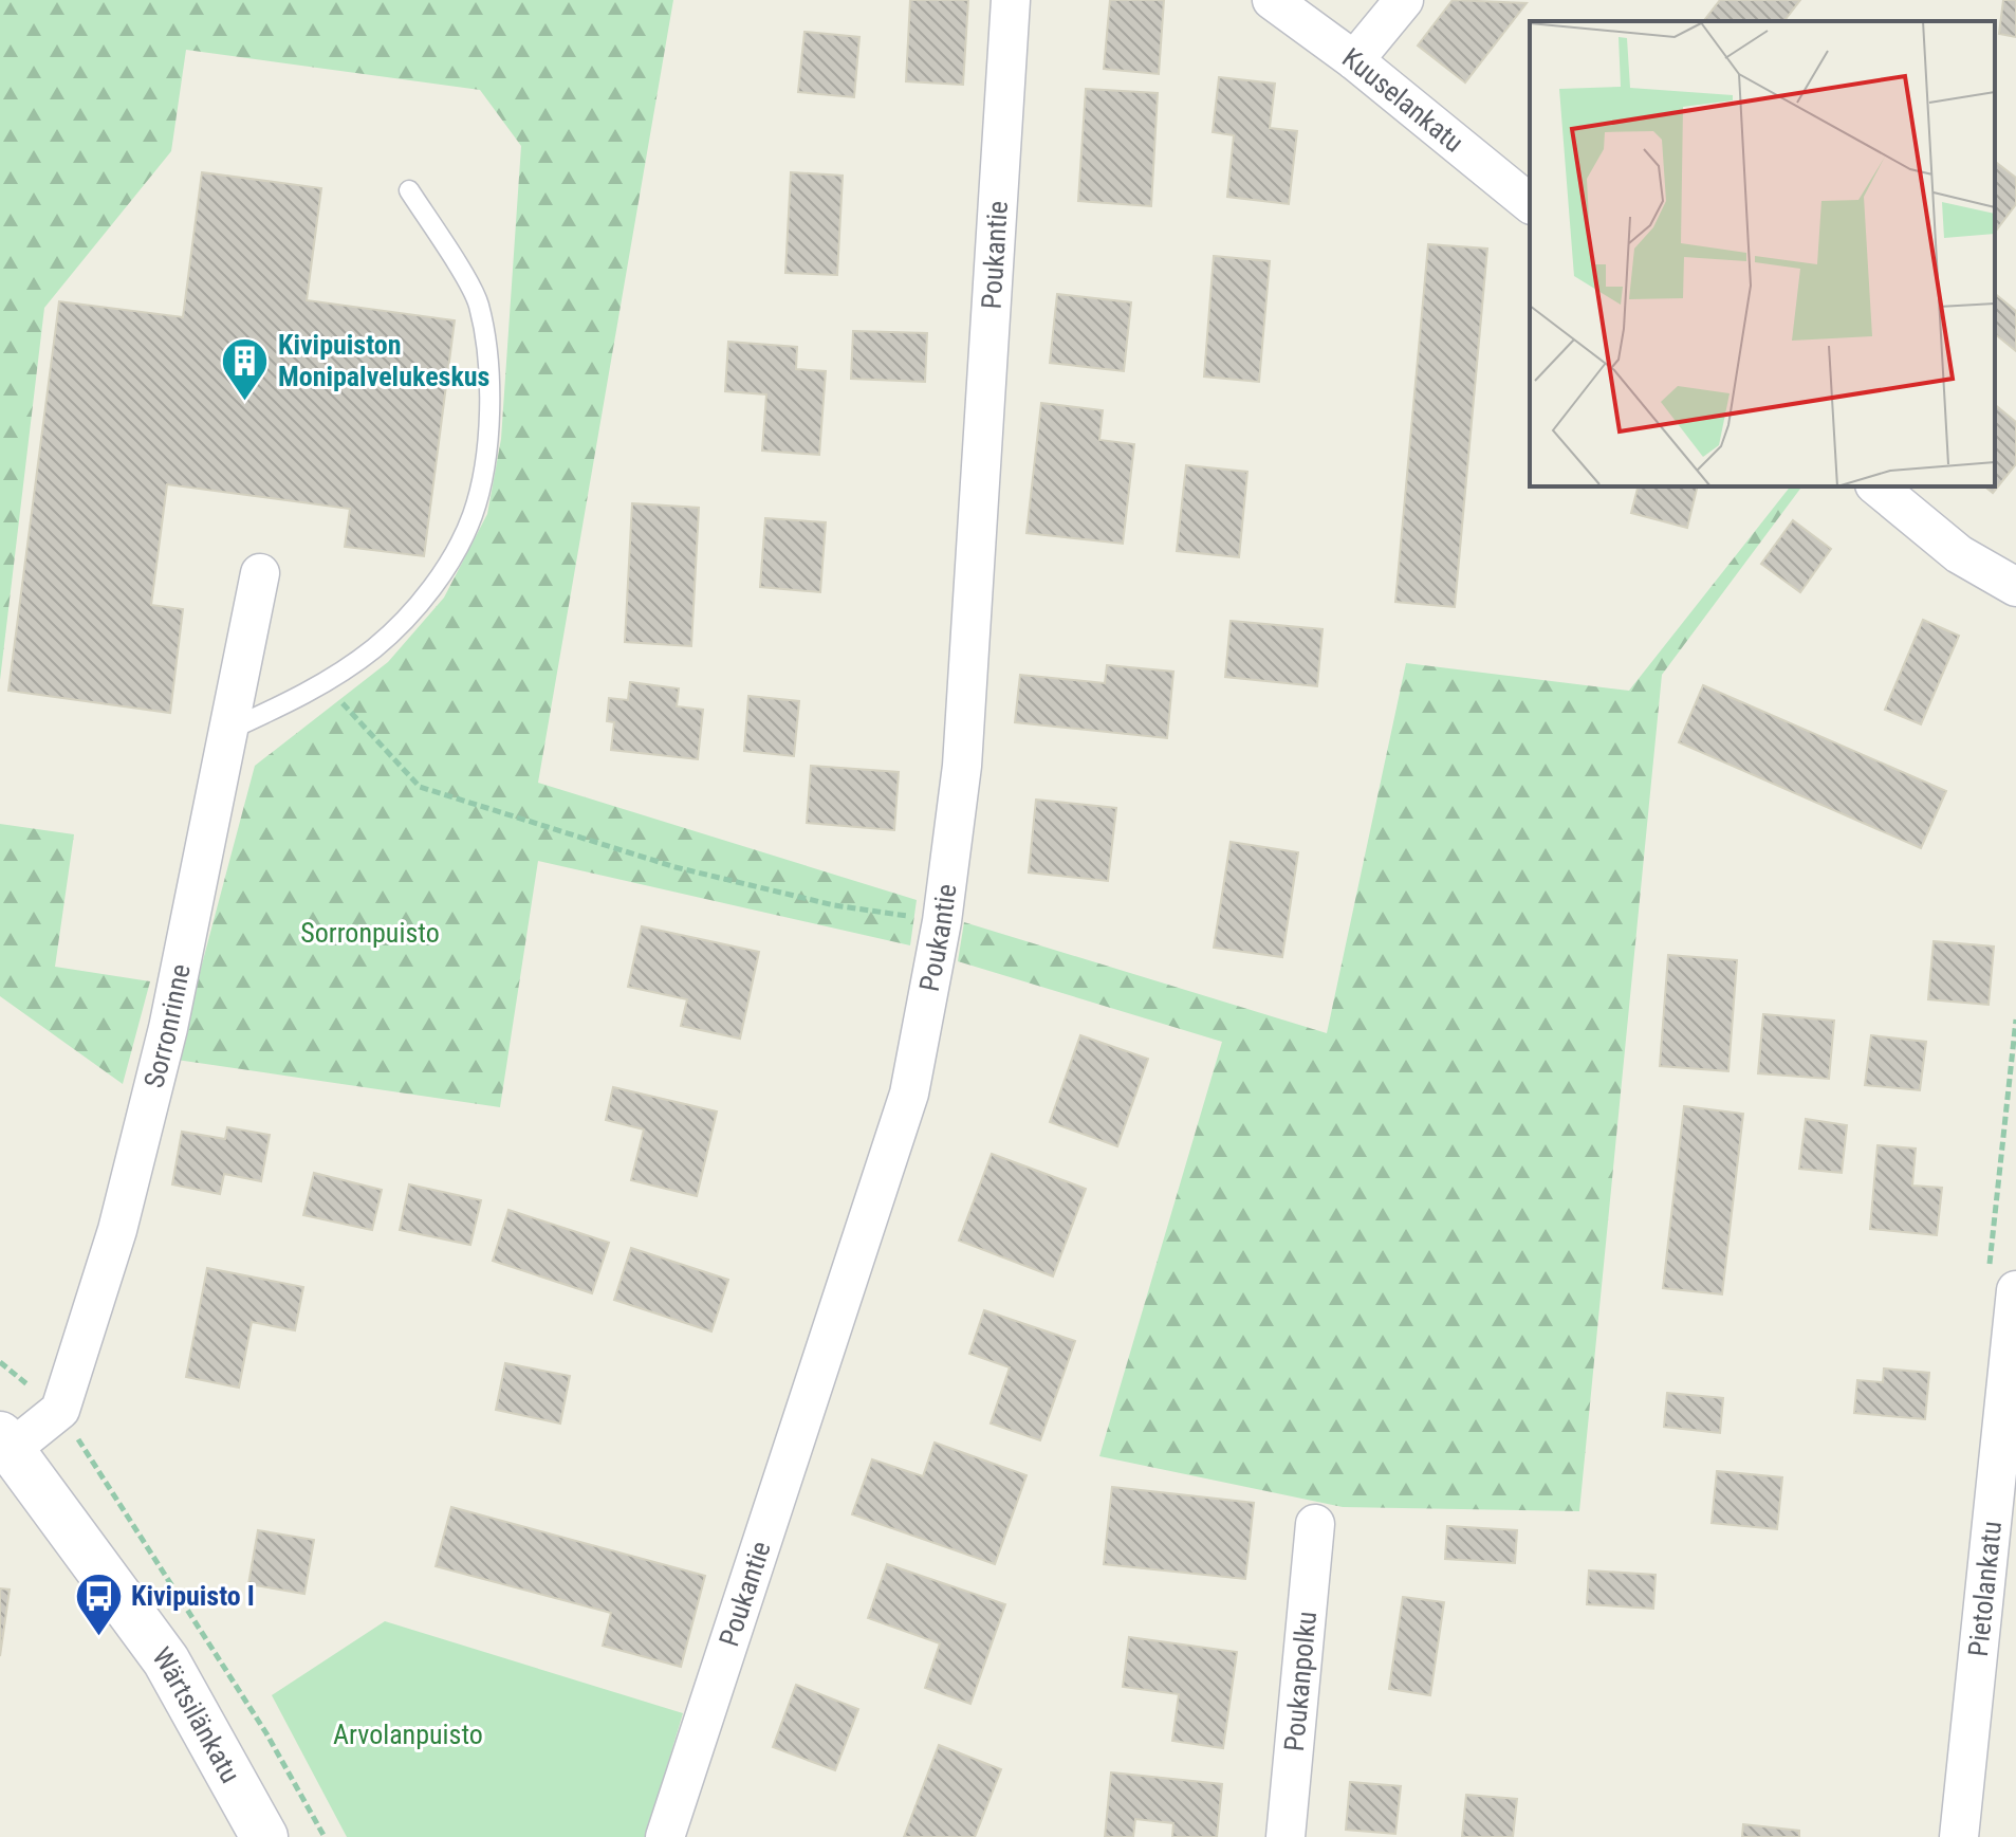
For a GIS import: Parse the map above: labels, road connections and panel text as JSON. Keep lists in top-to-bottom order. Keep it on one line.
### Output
{"streets":{"street":["Kuuselankatu","Poukantie","Sorronrinne","Pietolankatu","Poukanpolku","Wärtsilänkatu"]},"parks":["Sorronpuisto","Arvolanpuisto"],"places":{"building":["Kivipuiston Monipalvelukeskus"],"bus stop":["Kivipuisto I"]}}
